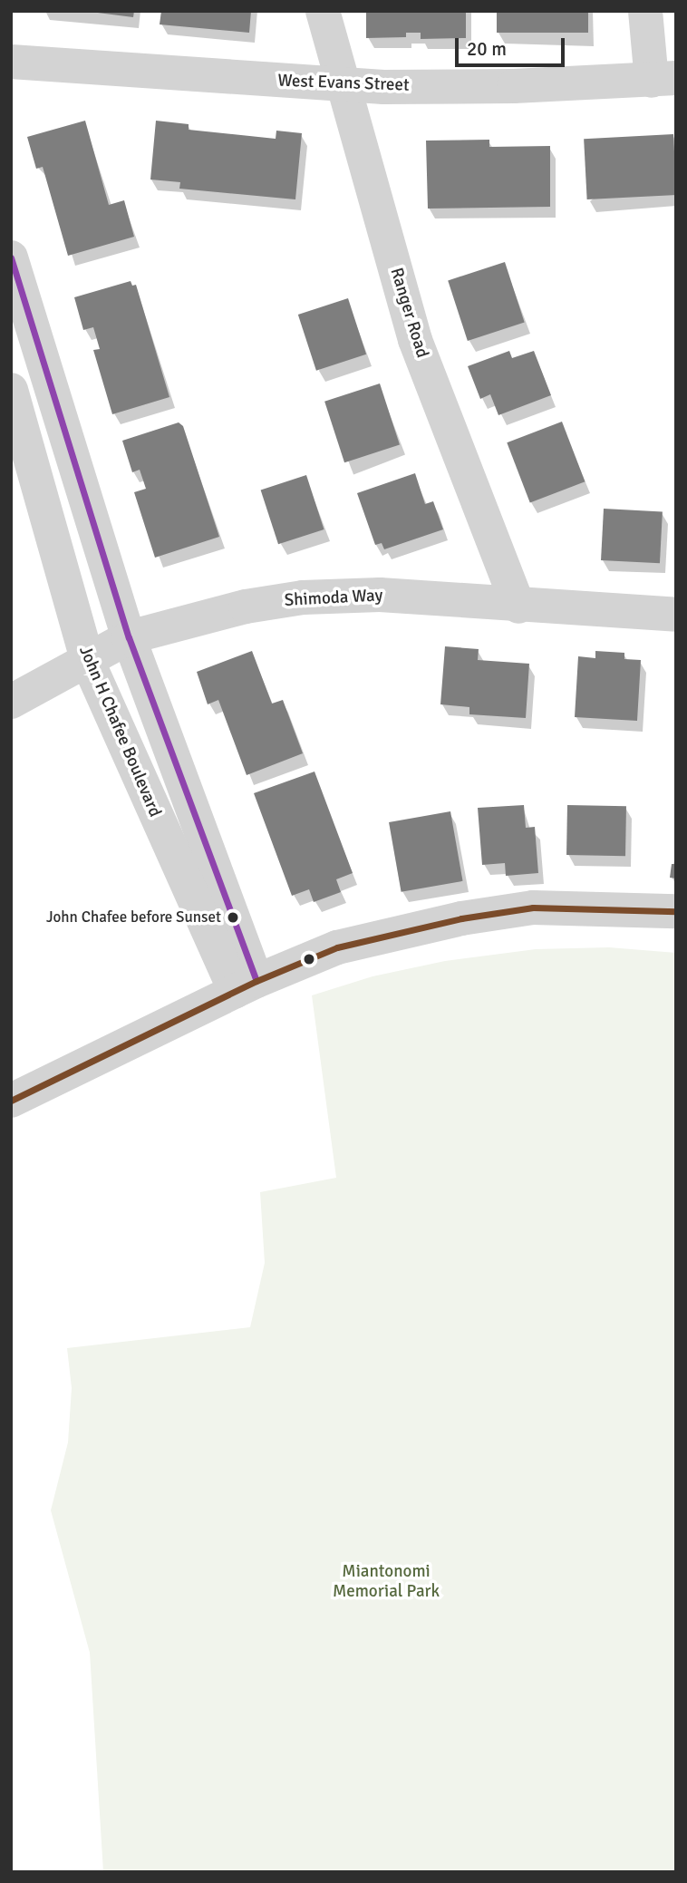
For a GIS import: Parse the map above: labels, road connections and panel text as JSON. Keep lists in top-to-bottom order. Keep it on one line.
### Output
{"streets":{"street":["West Evans Street","Ranger Road","Shimoda Way","John H Chafee Boulevard"]},"crossings":[["West Evans Street","Ranger Road"],["Ranger Road","Shimoda Way"],["Shimoda Way","John H Chafee Boulevard"]],"parks":["Miantonomi Memorial Park"],"places":["John Chafee before Sunset"],"scale_bar":"20 m"}
